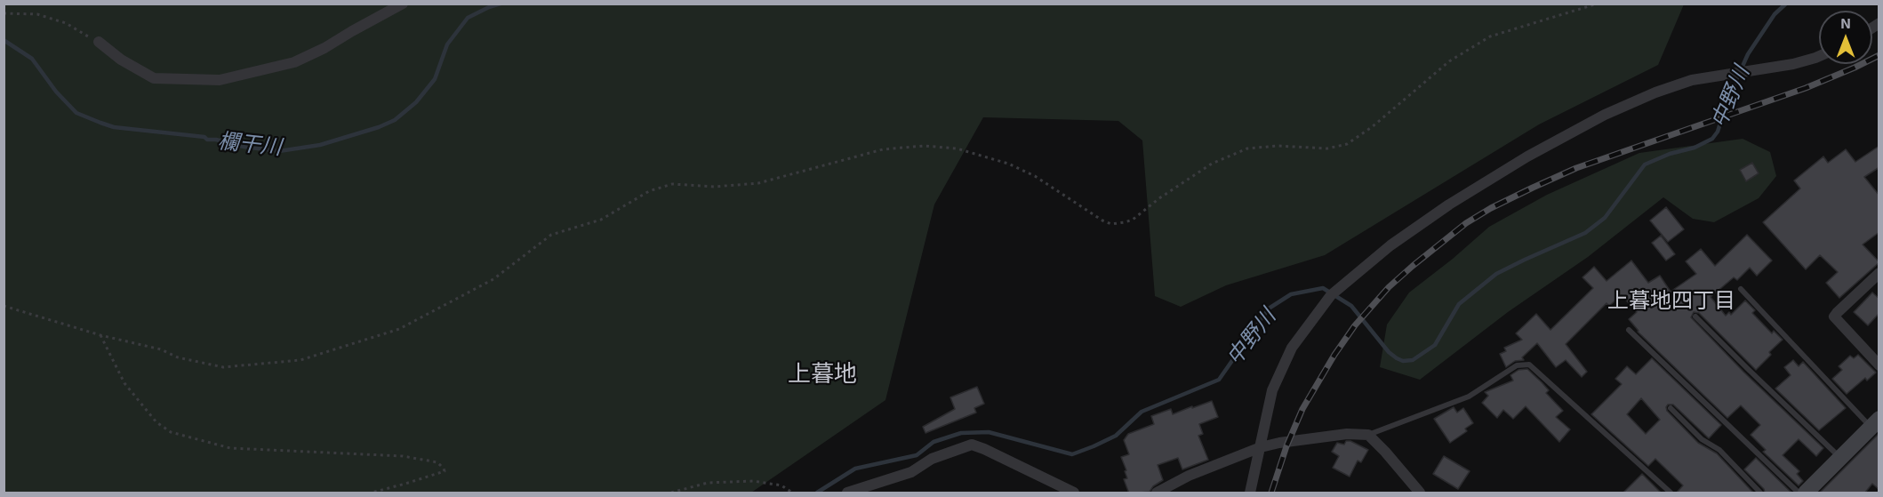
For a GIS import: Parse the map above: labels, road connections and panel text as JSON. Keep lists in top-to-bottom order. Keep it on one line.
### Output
{"districts":["上暮地四丁目","上暮地"],"water":["中野川","欄干川"],"north":"top"}
